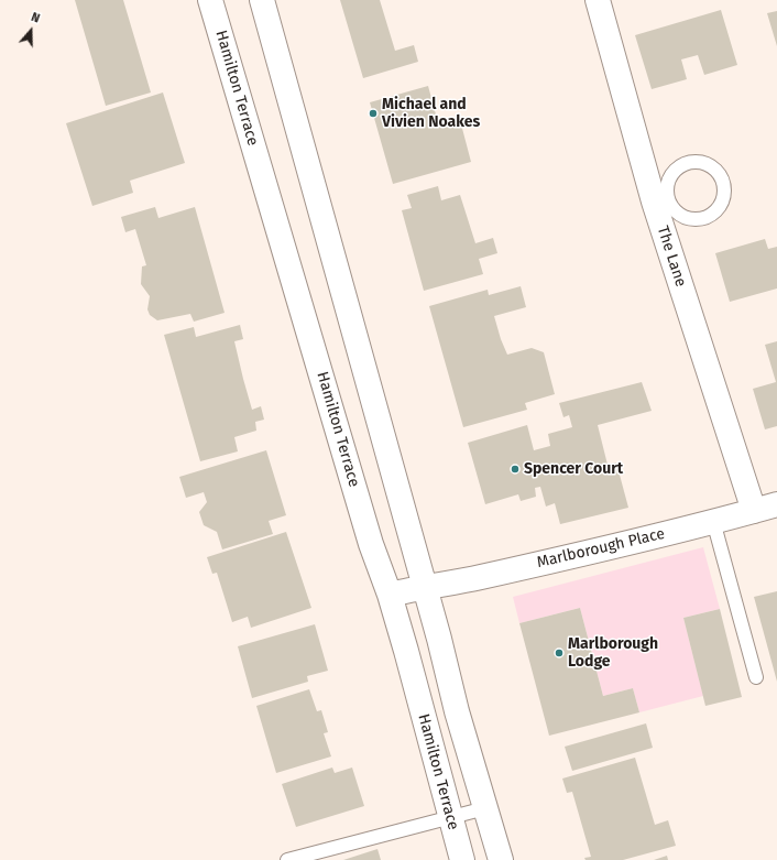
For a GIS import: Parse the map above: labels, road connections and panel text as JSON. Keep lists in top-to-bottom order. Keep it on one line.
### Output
{"streets":{"street":["Hamilton Terrace","The Lane","Marlborough Place"]},"crossings":[["Hamilton Terrace","Marlborough Place"],["The Lane","Marlborough Place"]],"places":["Michael and Vivien Noakes","Spencer Court","Marlborough Lodge"],"north":"top"}
